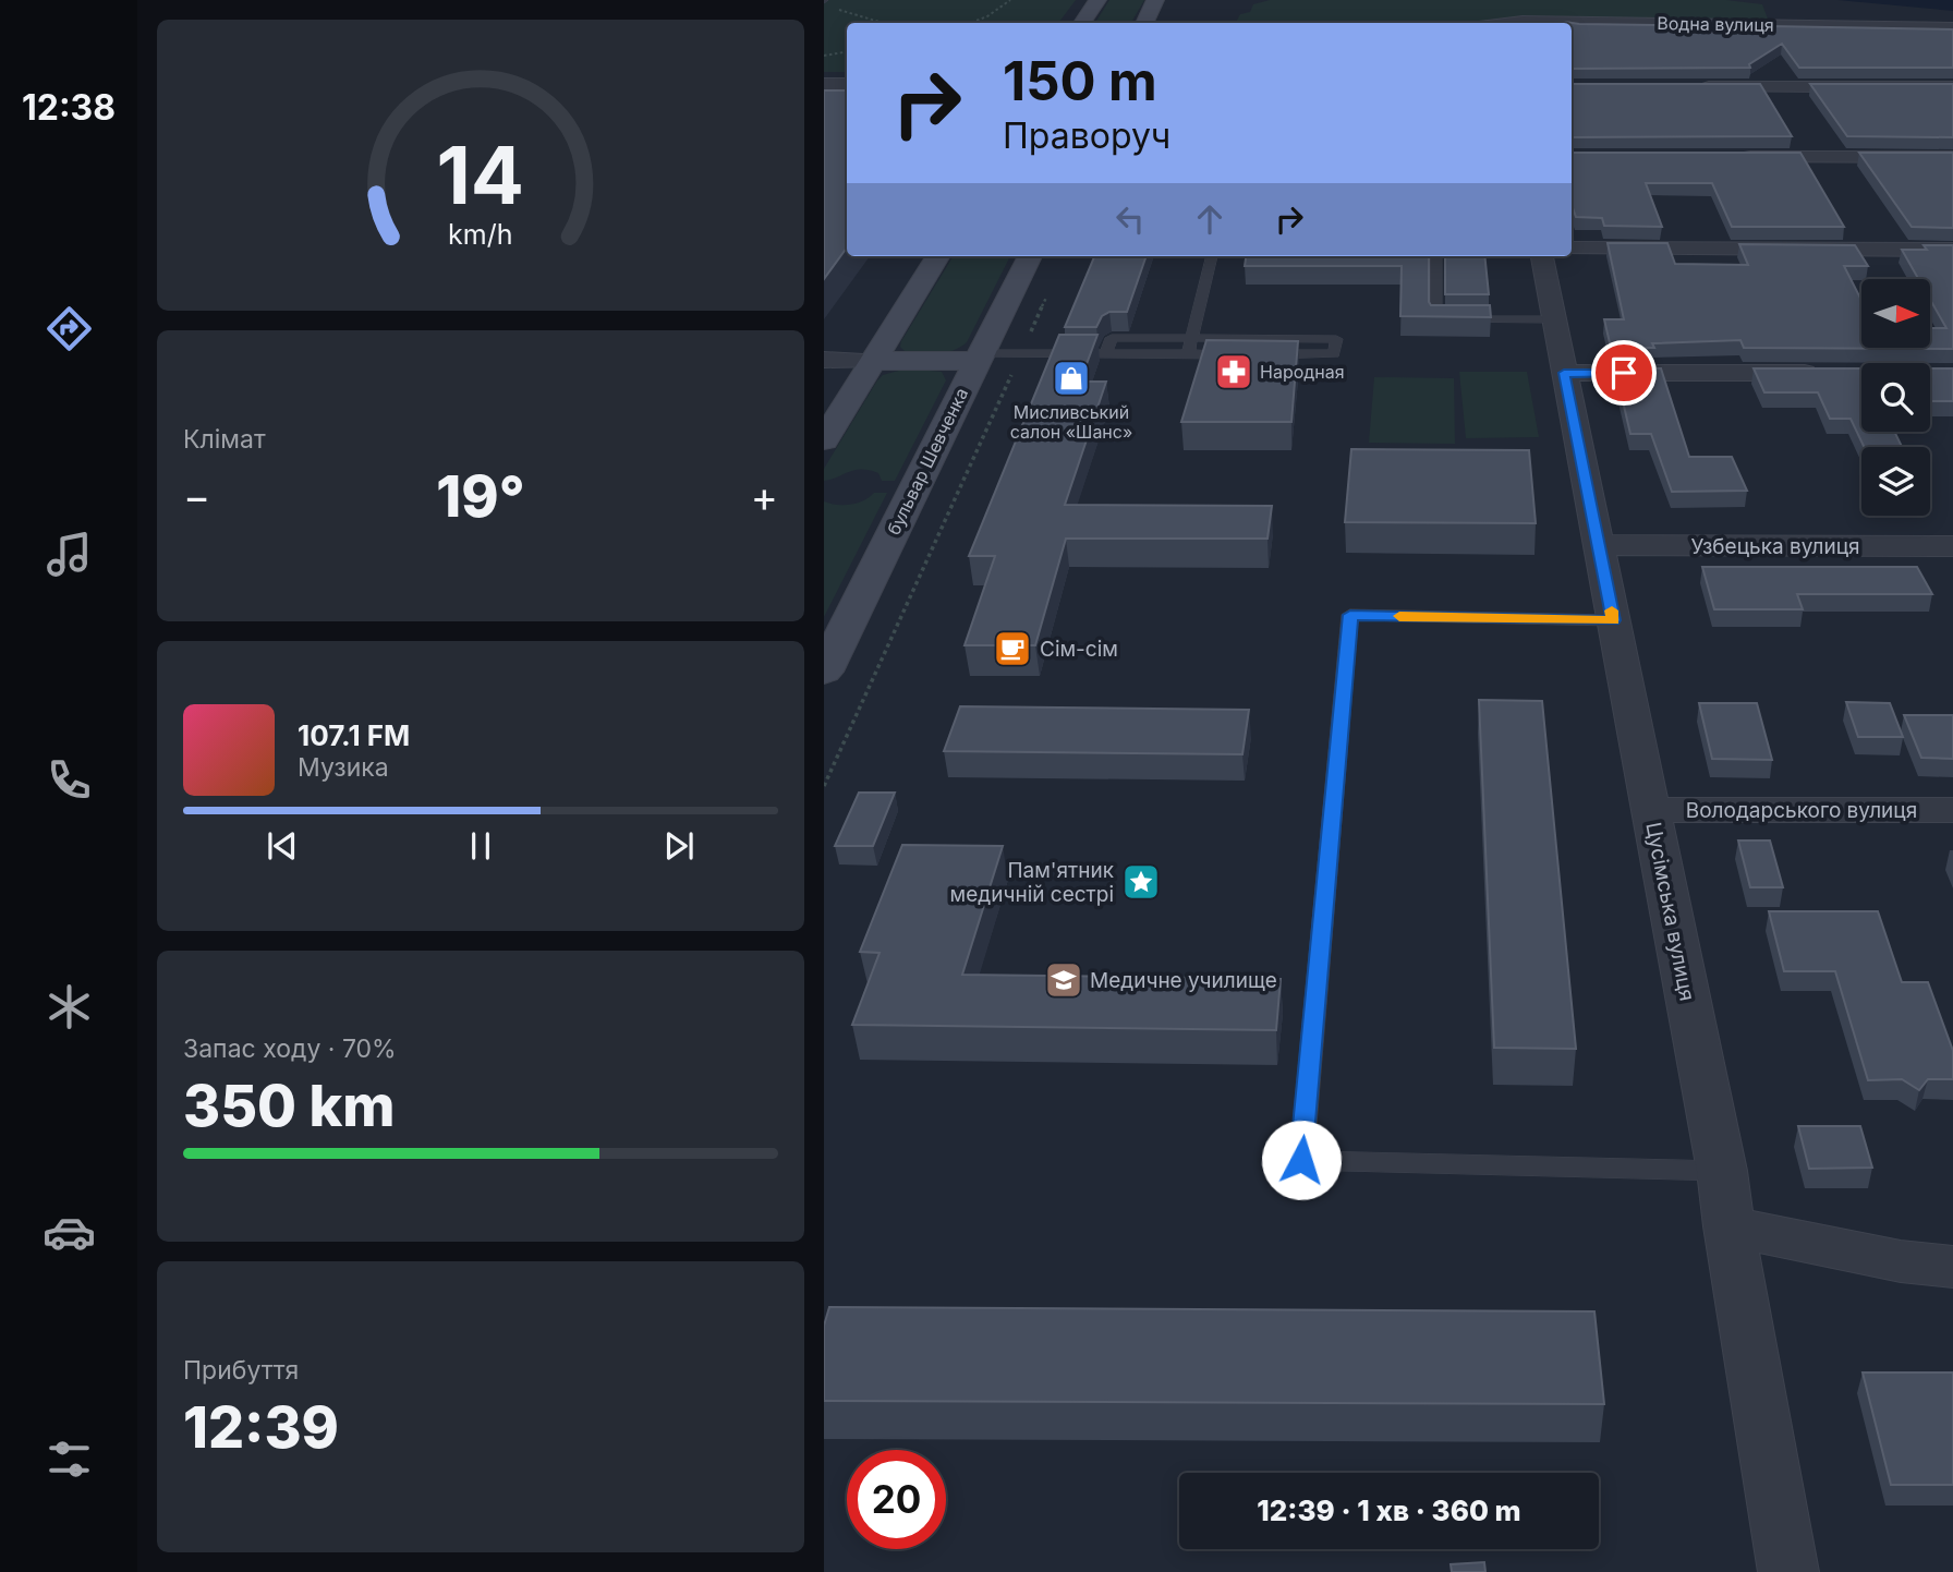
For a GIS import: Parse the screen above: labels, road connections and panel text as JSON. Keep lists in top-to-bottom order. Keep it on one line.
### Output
{"streets":{"main road":["бульвар Шевченка"],"street":["Водна вулиця","Узбецька вулиця","Володарського вулиця","Цусімська вулиця"]},"crossings":[["Узбецька вулиця","Цусімська вулиця"],["Володарського вулиця","Цусімська вулиця"]],"places":{"pharmacy":["Народная"],"shop":["Мисливський салон «Шанс»"],"cafe":["Сім-сім"],"place":["Пам'ятник медичній сестрі"],"school or university":["Медичне училище"]},"north":"right","page":{"tabs":"12:38","turn":["150 m","Праворуч"],"tile":["Клімат",["Запас ходу · 70%","350 km"],["Прибуття","12:39"]],"heat":["−","19°","+"],"song":["107.1 FM","Музика"],"limit":"20","trip":"12:39 · 1 хв · 360 m","gauge":["14","km/h"]}}
